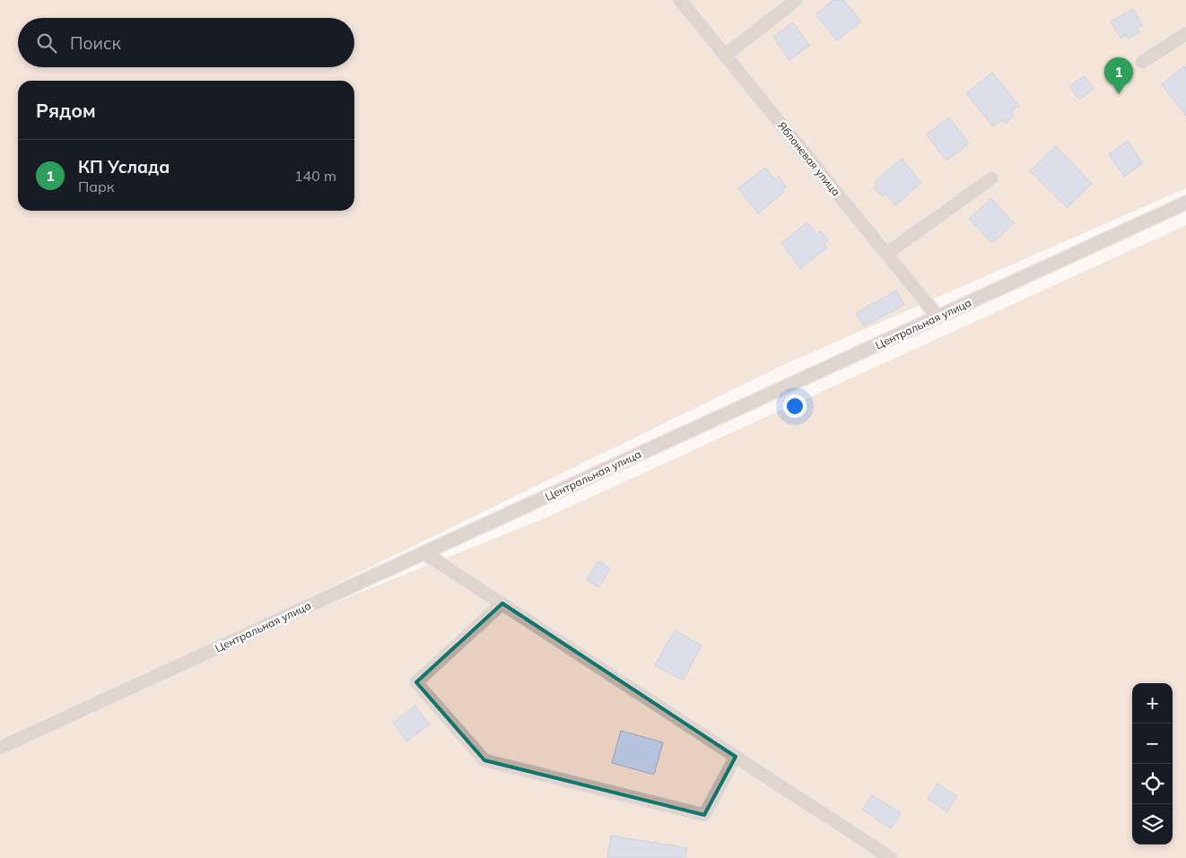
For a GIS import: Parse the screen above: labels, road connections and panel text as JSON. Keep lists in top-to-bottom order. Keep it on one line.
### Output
{"streets":{"street":["Яблоневая улица","Центральная улица"]},"crossings":[["Яблоневая улица","Центральная улица"]],"page":{"search":"Поиск","pins":"1","heading":"Рядом","list":[{"mark":"1","name":"КП Услада","note":"Парк","value":"140 m"}],"map_buttons":["+","−"]}}
